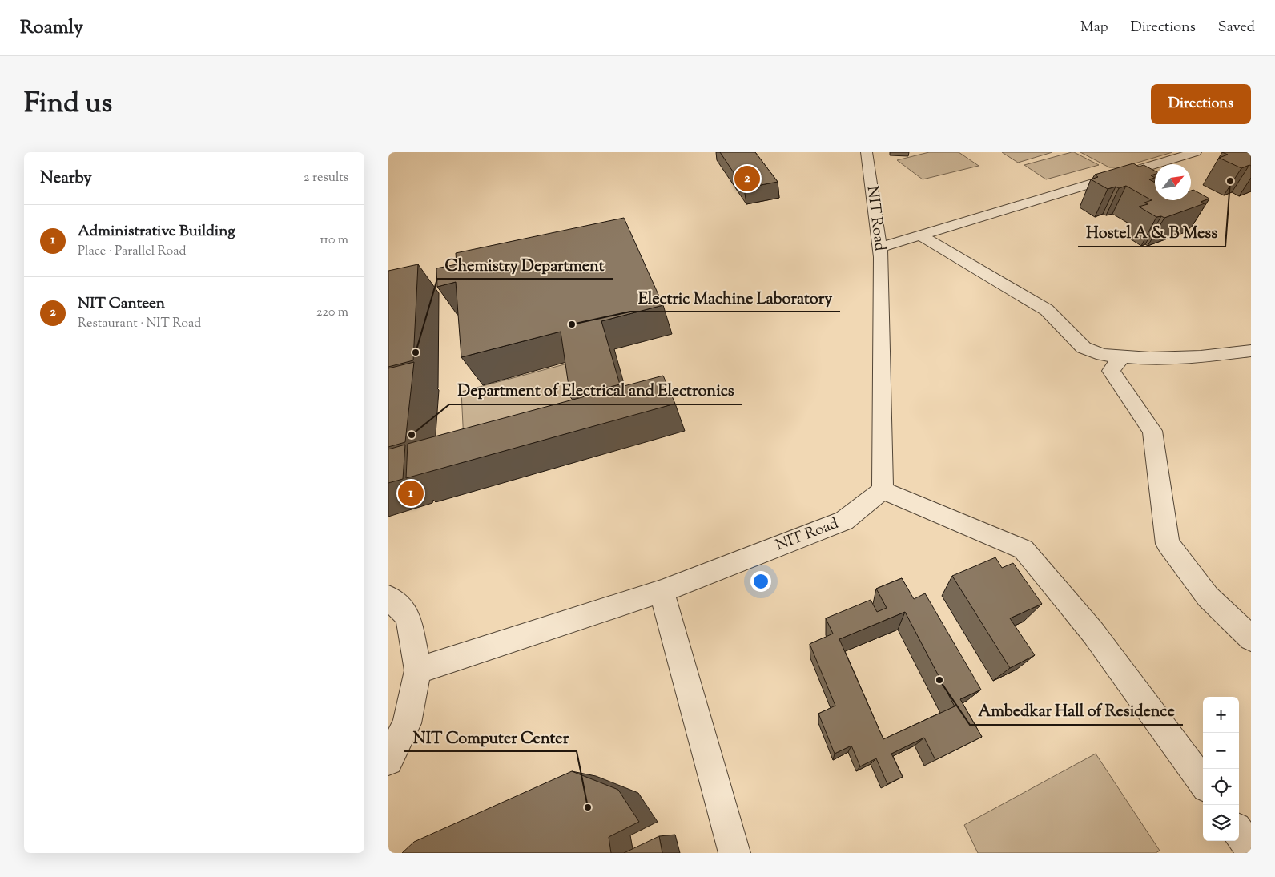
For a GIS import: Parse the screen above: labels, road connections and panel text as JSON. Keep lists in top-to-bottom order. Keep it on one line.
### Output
{"streets":{"street":["NIT Road"]},"places":["Hostel A & B Mess","Electric Machine Laboratory","Chemistry Department","Department of Electrical and Electronics","Ambedkar Hall of Residence","NIT Computer Center"],"north":"top right","page":{"header":"Roamly","nav":["Map","Directions","Saved"],"title":"Find us","buttons":"Directions","heading":["Nearby","2 results"],"pins":["2","1"],"list":[{"mark":"1","name":"Administrative Building","note":"Place · Parallel Road","value":"110 m"},{"mark":"2","name":"NIT Canteen","note":"Restaurant · NIT Road","value":"220 m"}],"map_buttons":["+","−"]}}
